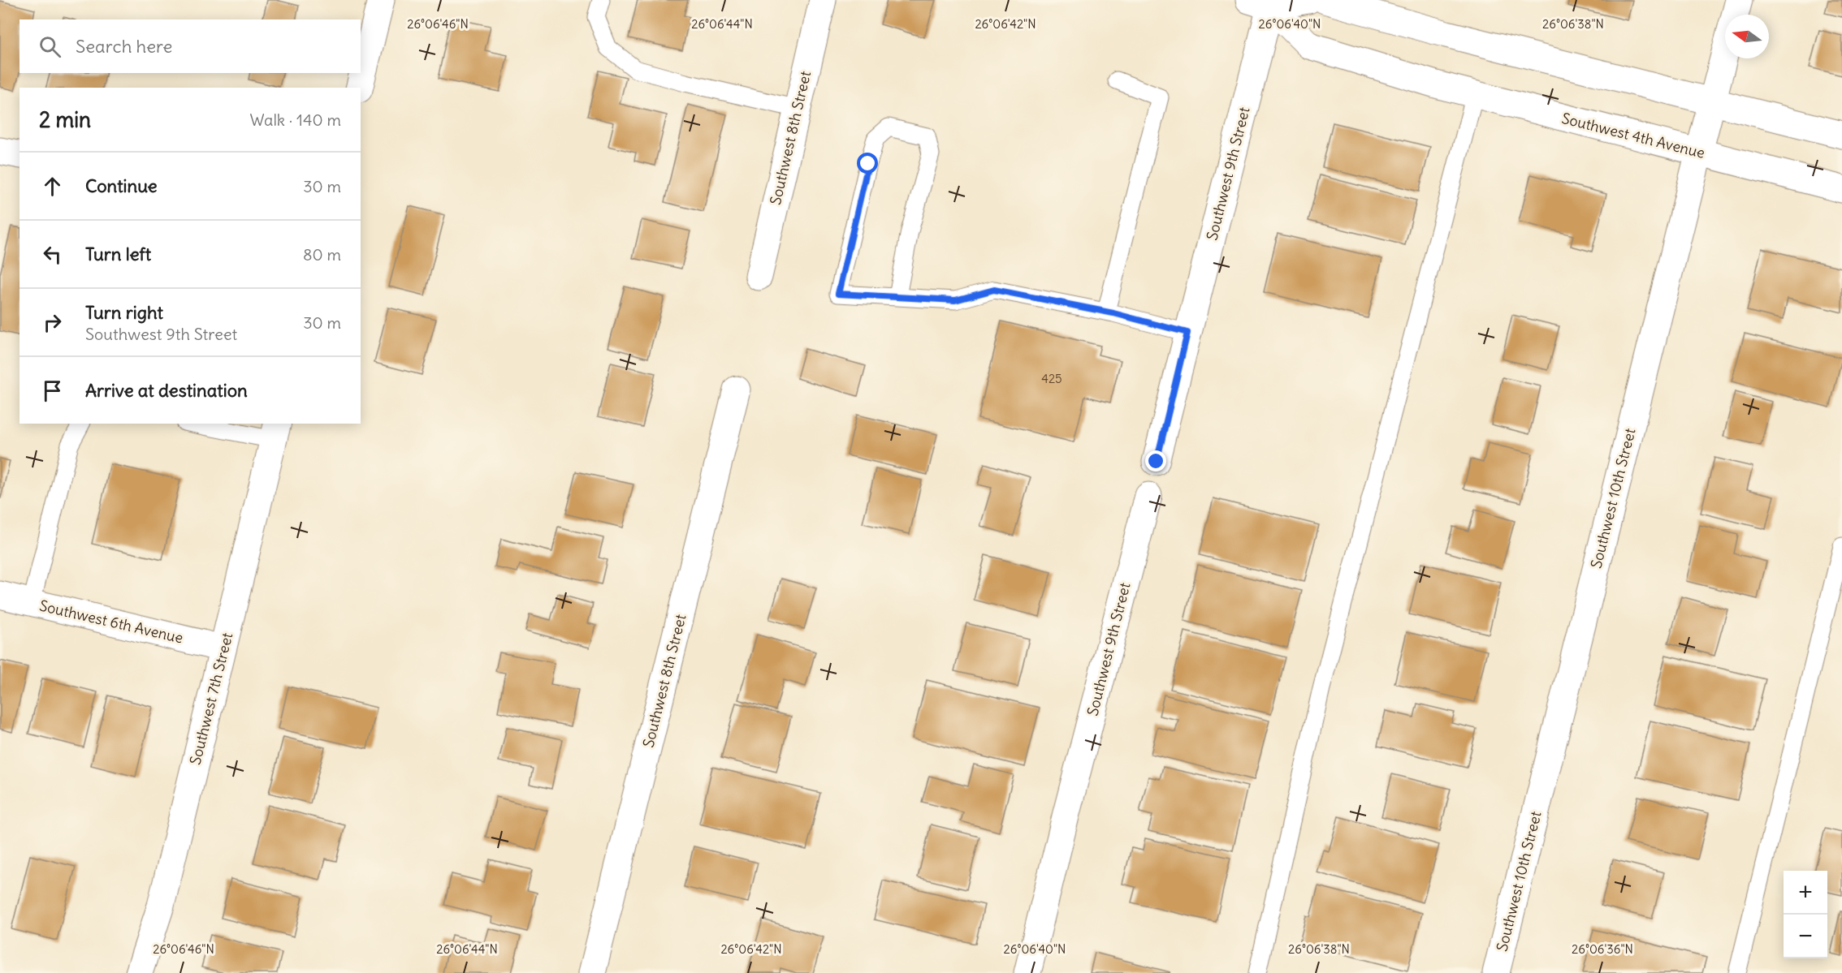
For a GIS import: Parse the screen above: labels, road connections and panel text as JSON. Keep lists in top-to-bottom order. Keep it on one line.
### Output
{"streets":{"street":["Southwest 4th Avenue","Southwest 8th Street","Southwest 9th Street","Southwest 10th Street","Southwest 6th Avenue","Southwest 7th Street"]},"crossings":[["Southwest 4th Avenue","Southwest 9th Street"],["Southwest 4th Avenue","Southwest 10th Street"],["Southwest 6th Avenue","Southwest 7th Street"]],"house_numbers":["425"],"north":"left","page":{"search":"Search here","heading":["2 min","Walk · 140 m"],"list":[["Continue","30 m"],["Turn left","80 m"],["Turn right","Southwest 9th Street","30 m"],"Arrive at destination"],"map_buttons":["+","−"]},"coordinates":["26°06'40\"N","26°06'46\"N","26°06'44\"N","26°06'42\"N","26°06'38\"N","26°06'36\"N"]}
